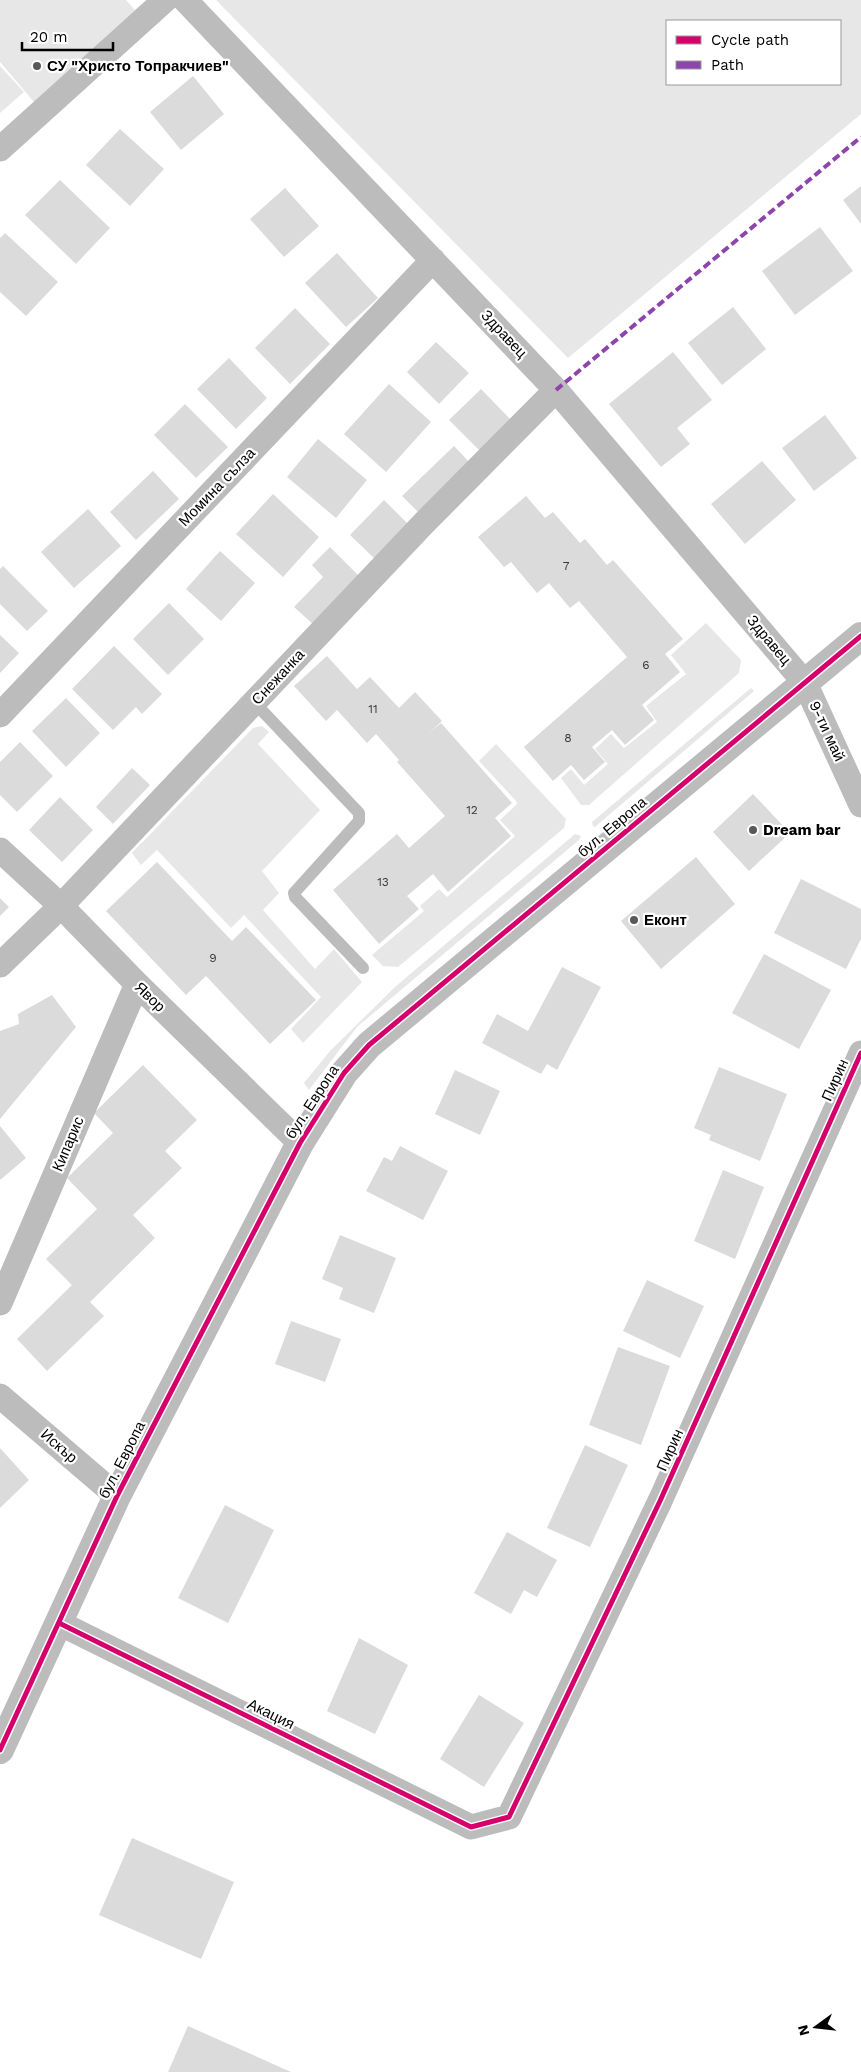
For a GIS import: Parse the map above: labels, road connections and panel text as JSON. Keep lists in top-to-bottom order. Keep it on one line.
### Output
{"streets":{"street":["Здравец","Момина сълза","Снежанка","9-ти май","бул. Европа","Явор","Пирин","Кипарис","Искър","Акация"]},"crossings":[["Здравец","Момина сълза"],["Здравец","Снежанка"],["Здравец","9-ти май"],["Здравец","бул. Европа"],["Снежанка","Явор"],["9-ти май","бул. Европа"],["бул. Европа","Явор"],["бул. Европа","Искър"],["бул. Европа","Акация"],["Явор","Кипарис"],["Пирин","Акация"]],"places":["СУ \"Христо Топракчиев\"","Dream bar","Еконт"],"house_numbers":["7","6","11","8","12","13","9"],"legend":["Cycle path","Path"],"scale_bar":"20 m","north":"left"}
